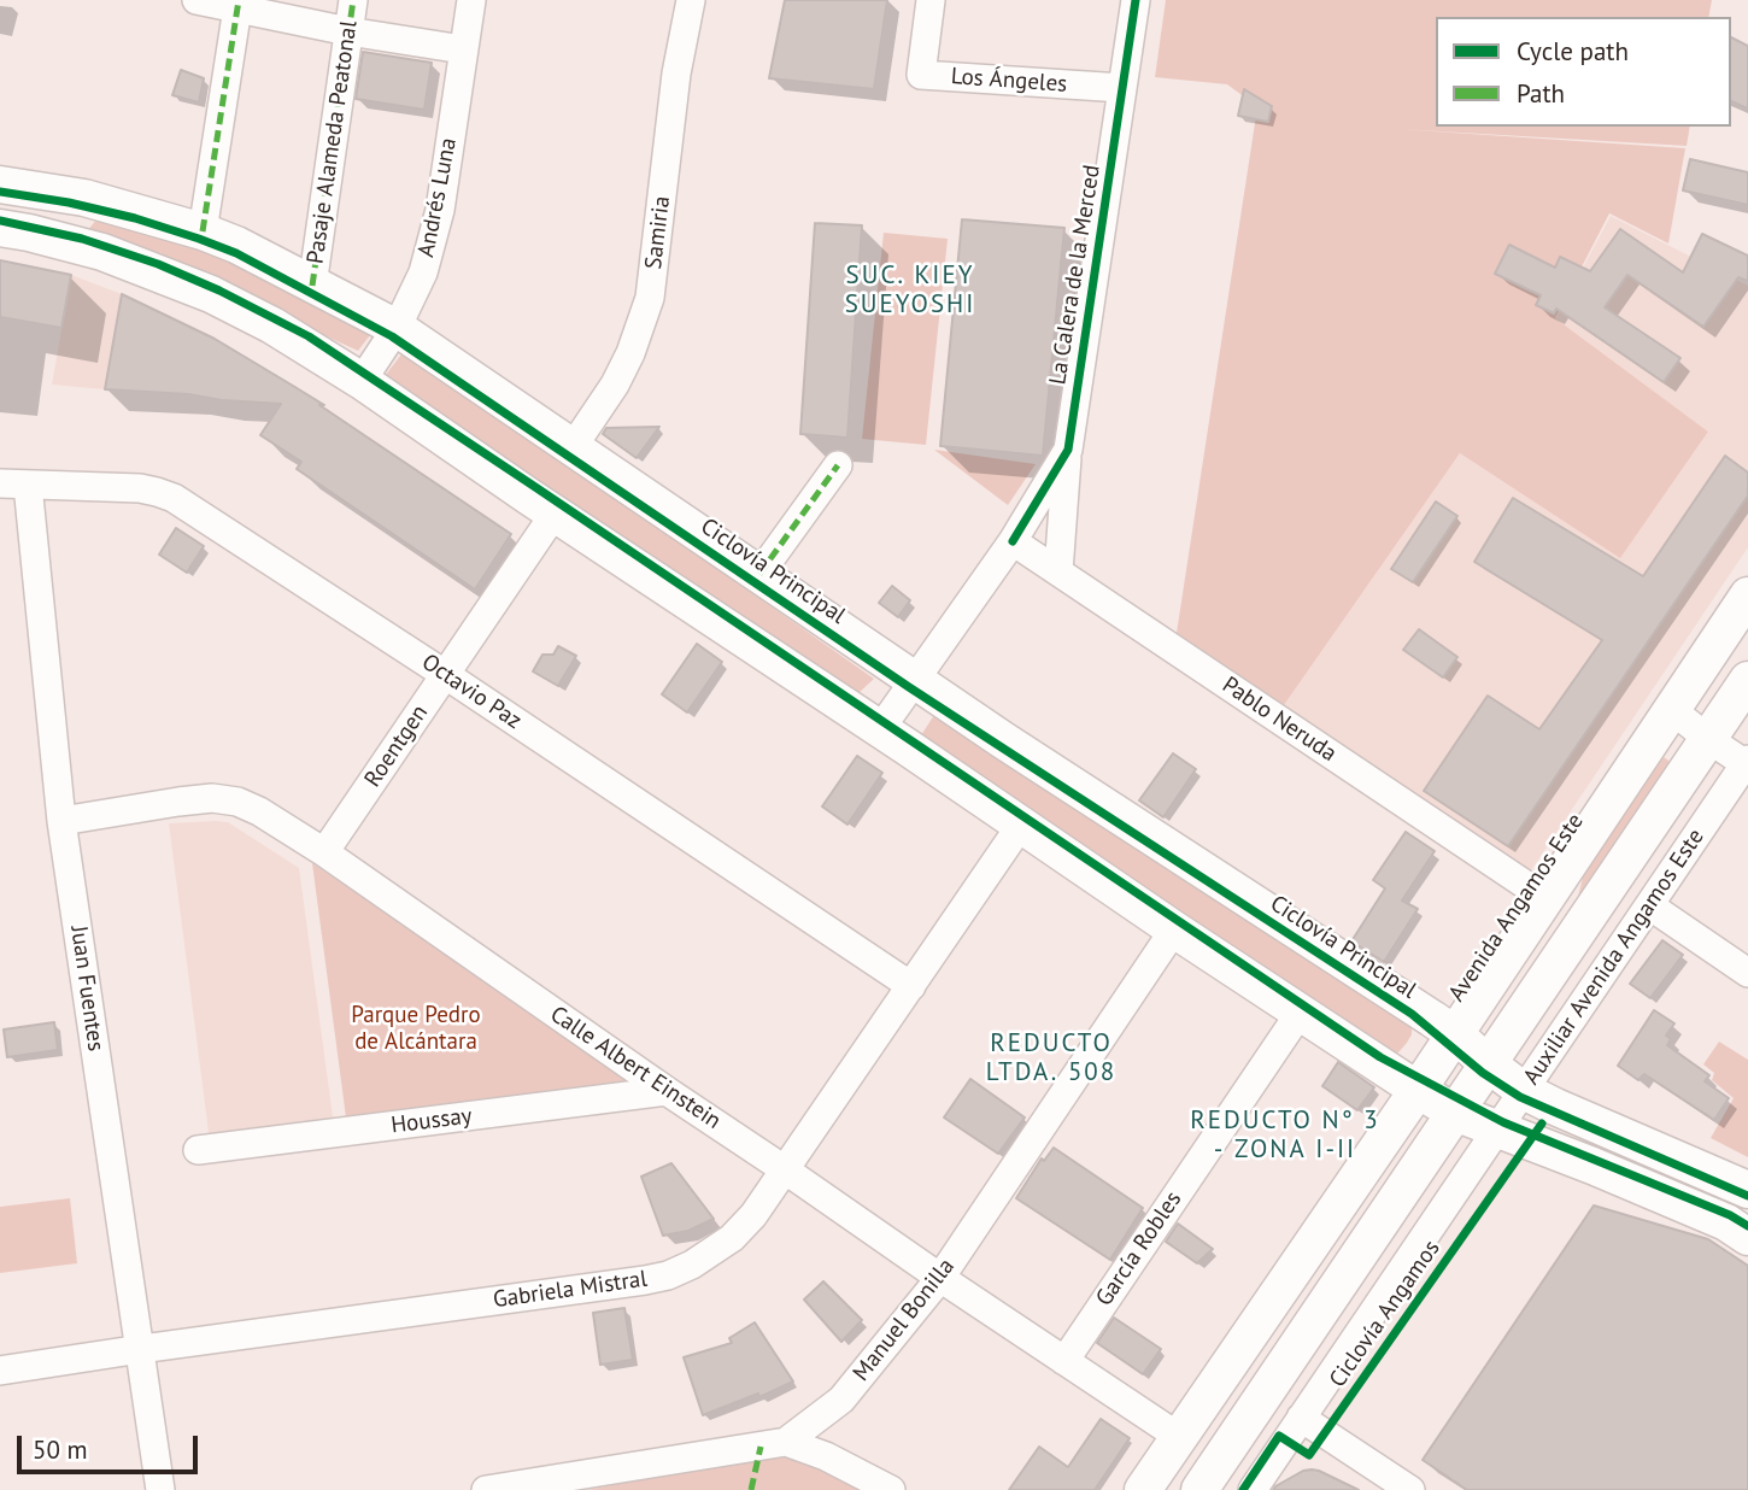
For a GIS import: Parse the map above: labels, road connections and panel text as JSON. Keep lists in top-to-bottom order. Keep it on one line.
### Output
{"streets":{"main road":["Avenida Angamos Este"],"street":["Los Ángeles","Pasaje Alameda Peatonal","Andrés Luna","Samiria","La Calera de la Merced","Octavio Paz","Pablo Neruda","Roentgen","Auxiliar Avenida Angamos Este","Juan Fuentes","Calle Albert Einstein","Houssay","García Robles","Gabriela Mistral","Manuel Bonilla"],"cycle path":["Ciclovía Principal","Ciclovía Angamos"]},"crossings":[["Los Ángeles","La Calera de la Merced"],["La Calera de la Merced","Pablo Neruda"],["Octavio Paz","Roentgen"],["Octavio Paz","Juan Fuentes"],["Octavio Paz","Gabriela Mistral"],["Pablo Neruda","Avenida Angamos Este"],["Roentgen","Calle Albert Einstein"],["Avenida Angamos Este","Calle Albert Einstein"],["Juan Fuentes","Calle Albert Einstein"],["Juan Fuentes","Gabriela Mistral"],["Calle Albert Einstein","Houssay"],["Calle Albert Einstein","García Robles"],["Calle Albert Einstein","Gabriela Mistral"],["Calle Albert Einstein","Manuel Bonilla"]],"districts":["SUC. KIEY SUEYOSHI","REDUCTO LTDA. 508","REDUCTO N° 3 - ZONA I-II"],"parks":["Parque Pedro de Alcántara"],"legend":["Cycle path","Path"],"scale_bar":"50 m"}
